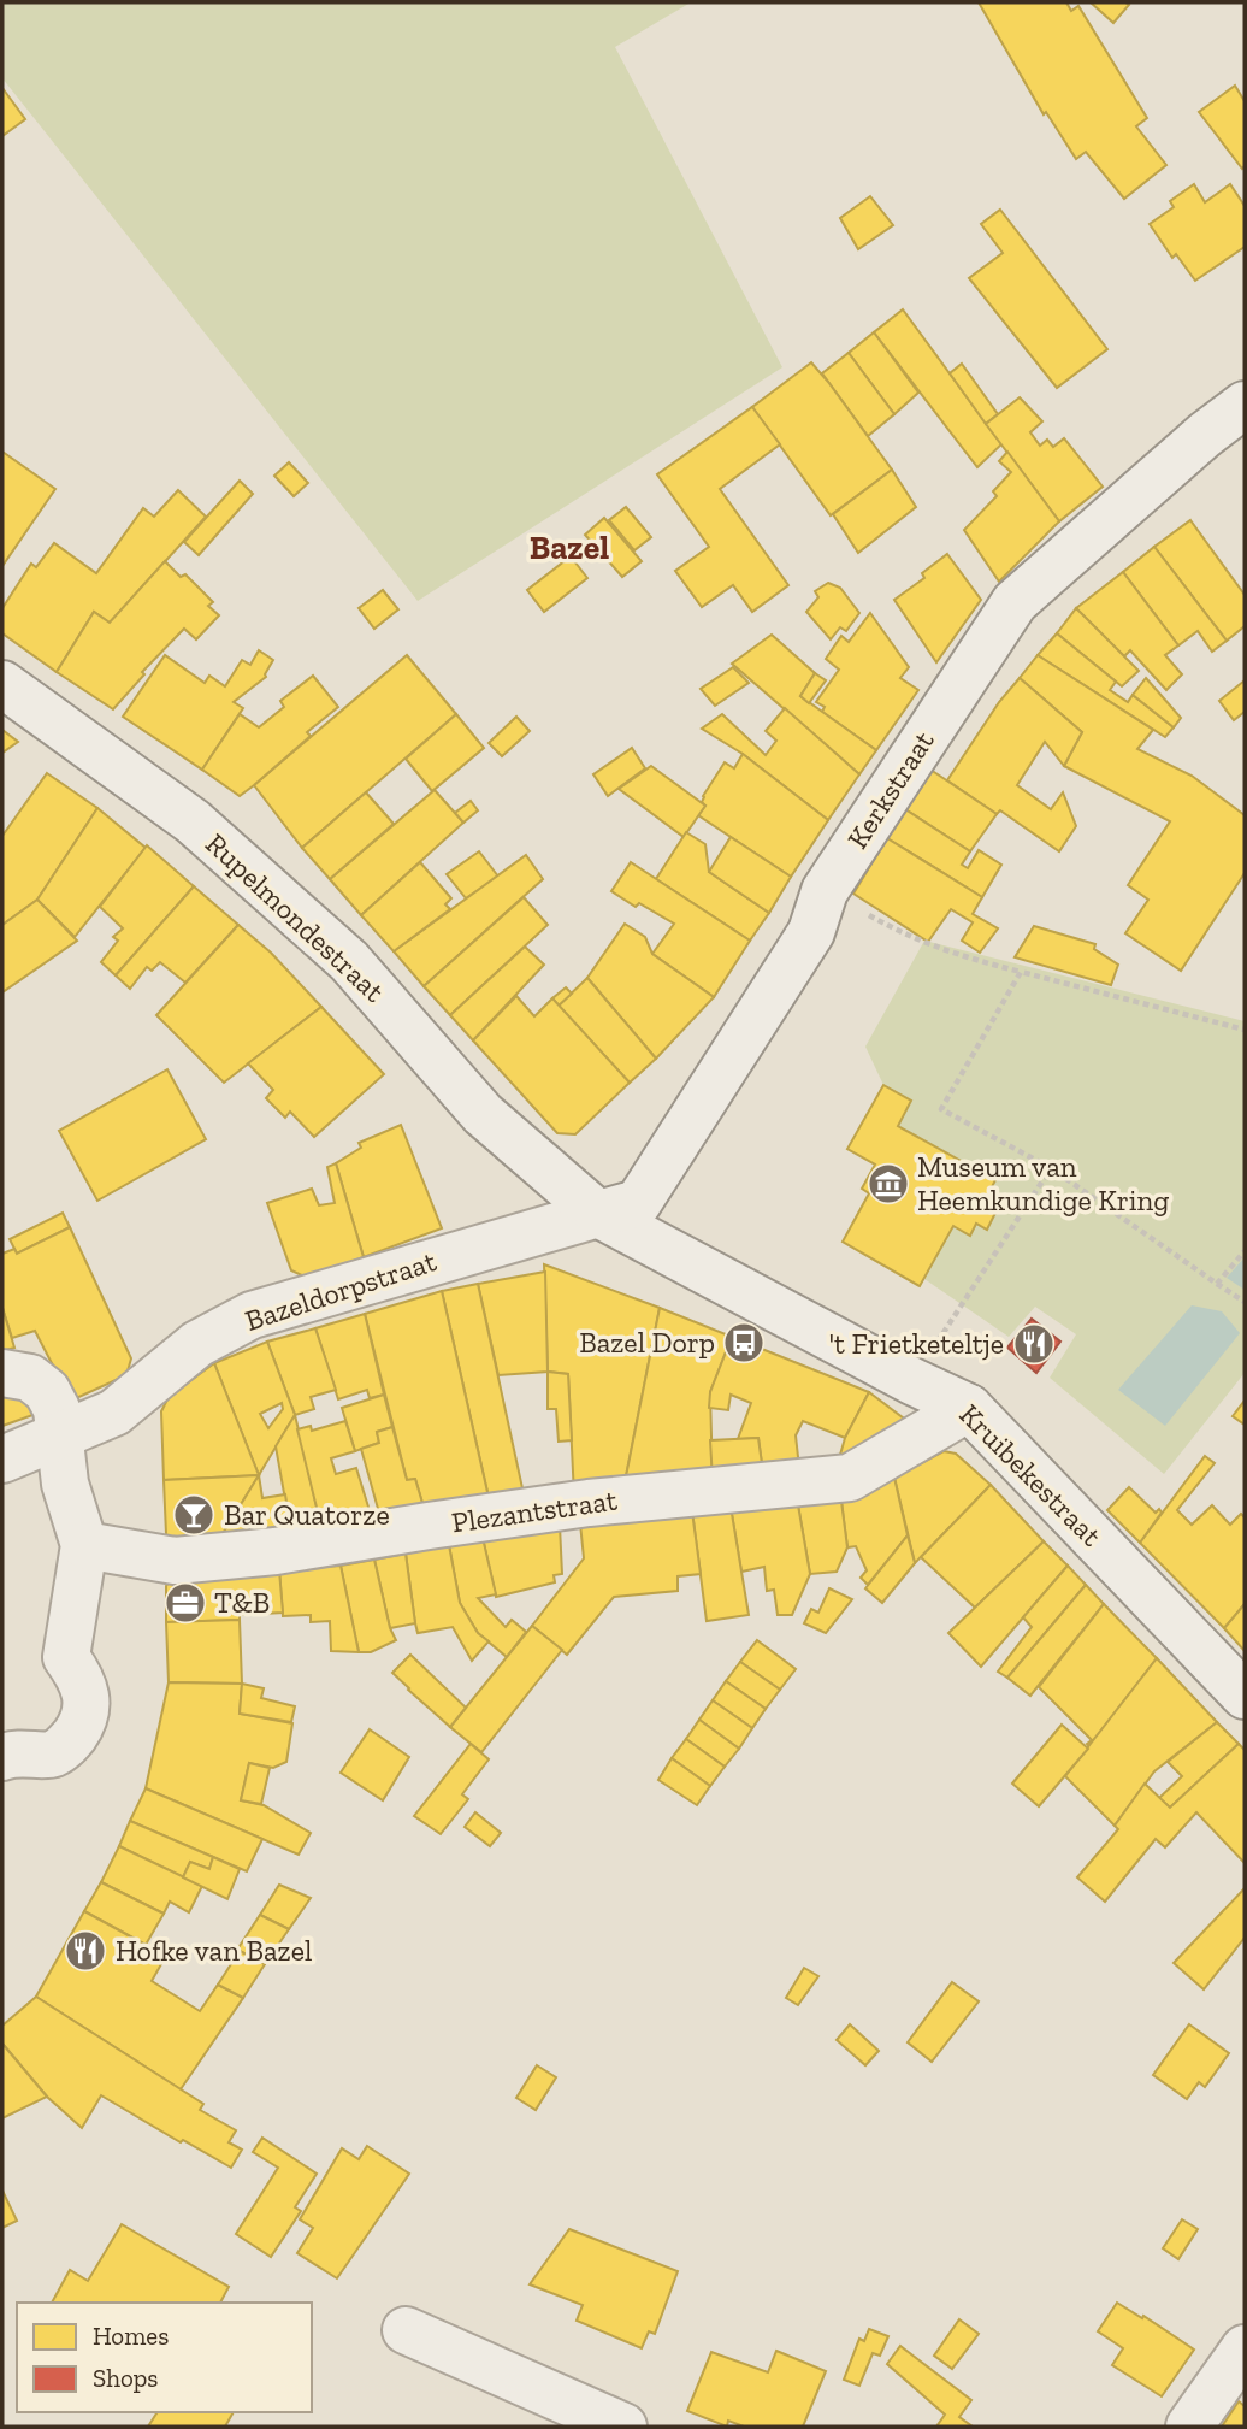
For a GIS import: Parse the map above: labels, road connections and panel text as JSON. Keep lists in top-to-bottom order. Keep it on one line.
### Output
{"streets":{"street":["Kerkstraat","Rupelmondestraat","Bazeldorpstraat","Kruibekestraat","Plezantstraat"]},"crossings":[["Kerkstraat","Rupelmondestraat"],["Kerkstraat","Bazeldorpstraat"],["Kerkstraat","Kruibekestraat"],["Rupelmondestraat","Bazeldorpstraat"],["Rupelmondestraat","Kruibekestraat"],["Bazeldorpstraat","Kruibekestraat"],["Kruibekestraat","Plezantstraat"]],"districts":["Bazel"],"places":{"museum":["Museum van Heemkundige Kring"],"bus stop":["Bazel Dorp"],"restaurant":["'t Frietketeltje","Hofke van Bazel"],"bar":["Bar Quatorze"],"office":["T&B"]},"legend":["Homes","Shops"]}
